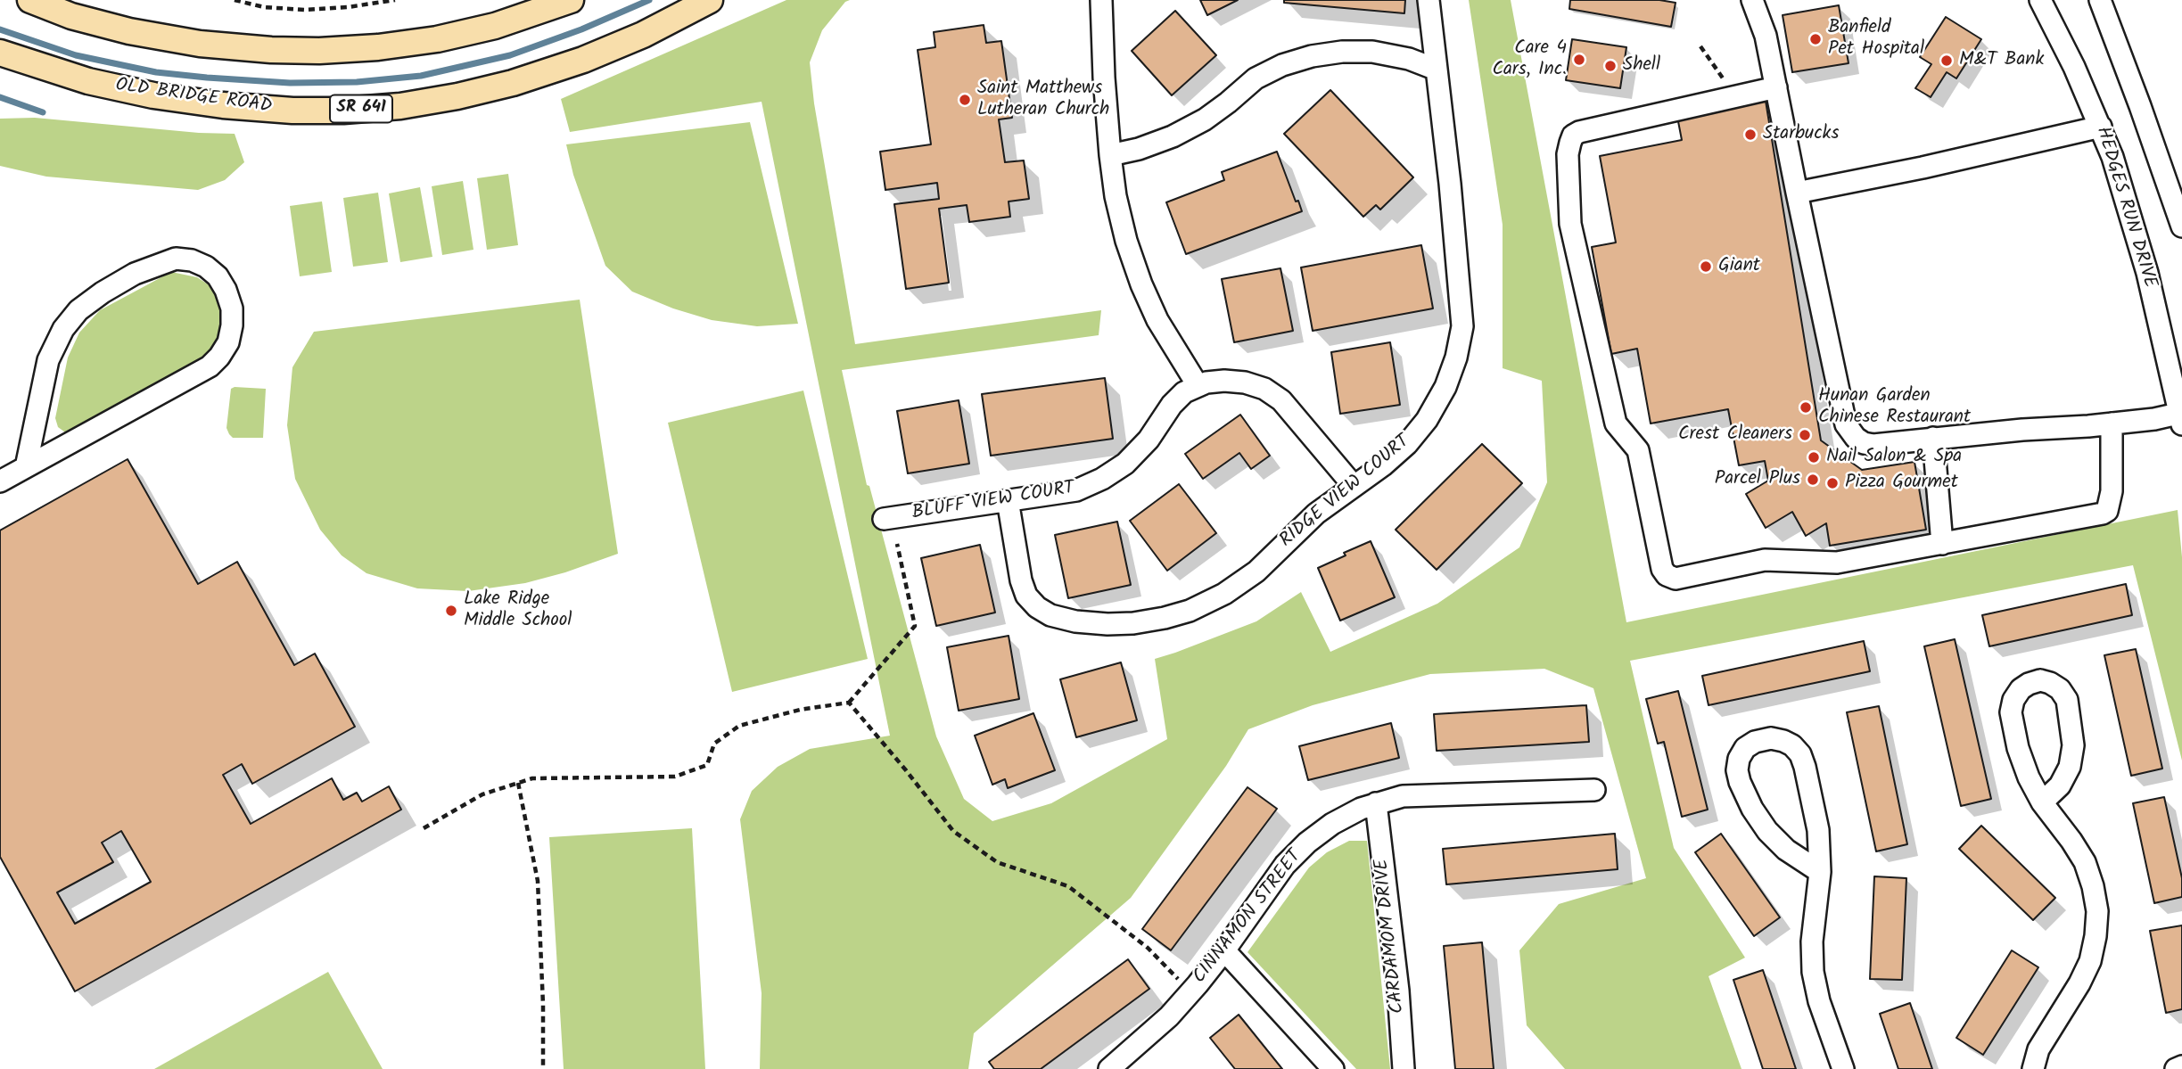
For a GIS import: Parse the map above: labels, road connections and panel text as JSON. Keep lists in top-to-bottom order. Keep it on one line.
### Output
{"streets":{"main road":["OLD BRIDGE ROAD","SR 641"],"street":["HEDGES RUN DRIVE","RIDGE VIEW COURT","BLUFF VIEW COURT","CINNAMON STREET","CARDAMOM DRIVE"]},"crossings":[["RIDGE VIEW COURT","BLUFF VIEW COURT"],["CINNAMON STREET","CARDAMOM DRIVE"]],"places":["Banfield Pet Hospital","Care 4 Cars, Inc.","M&T Bank","Shell","Saint Matthews Lutheran Church","Starbucks","Giant","Hunan Garden Chinese Restaurant","Crest Cleaners","Nail Salon & Spa","Parcel Plus","Pizza Gourmet","Lake Ridge Middle School"]}
